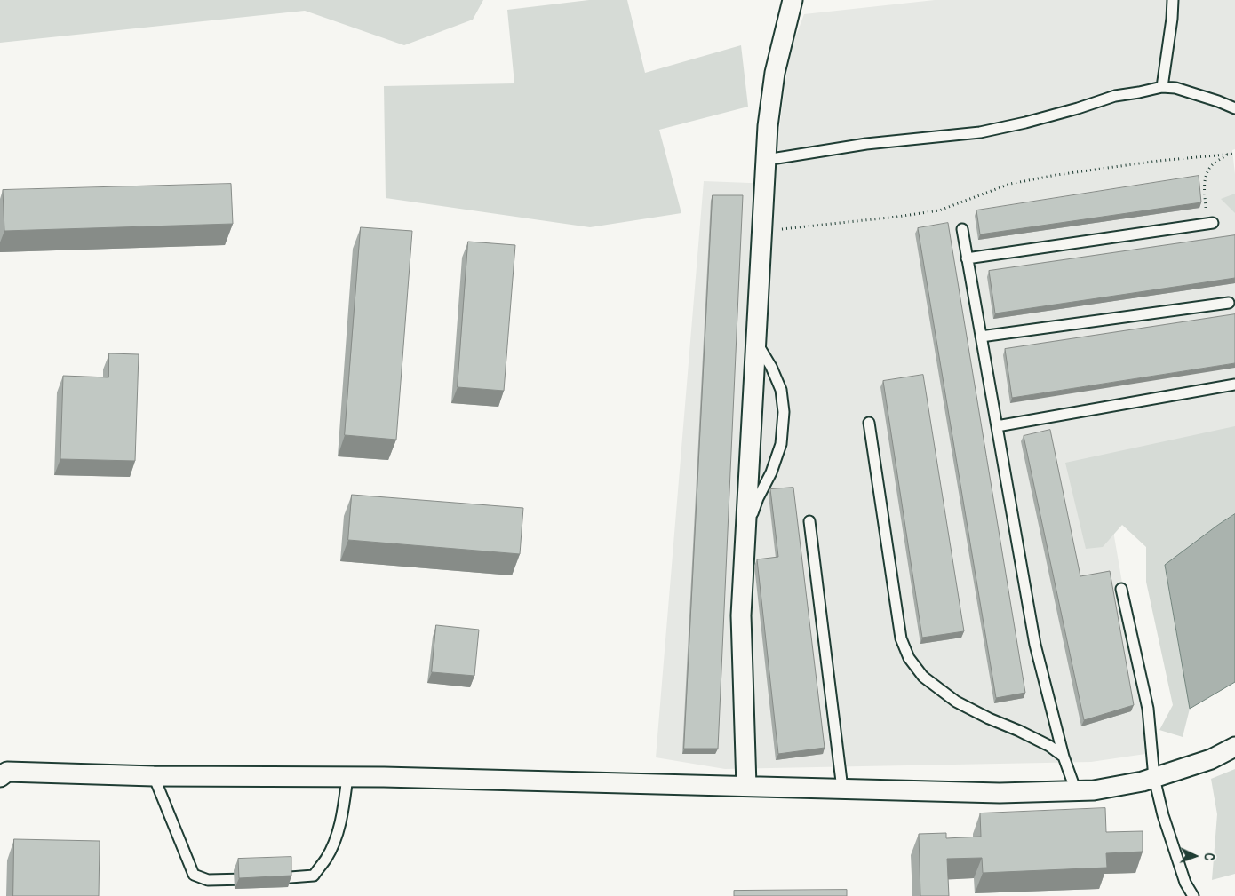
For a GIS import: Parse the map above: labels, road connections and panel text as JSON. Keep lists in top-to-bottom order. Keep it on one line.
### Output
{"north":"right"}
